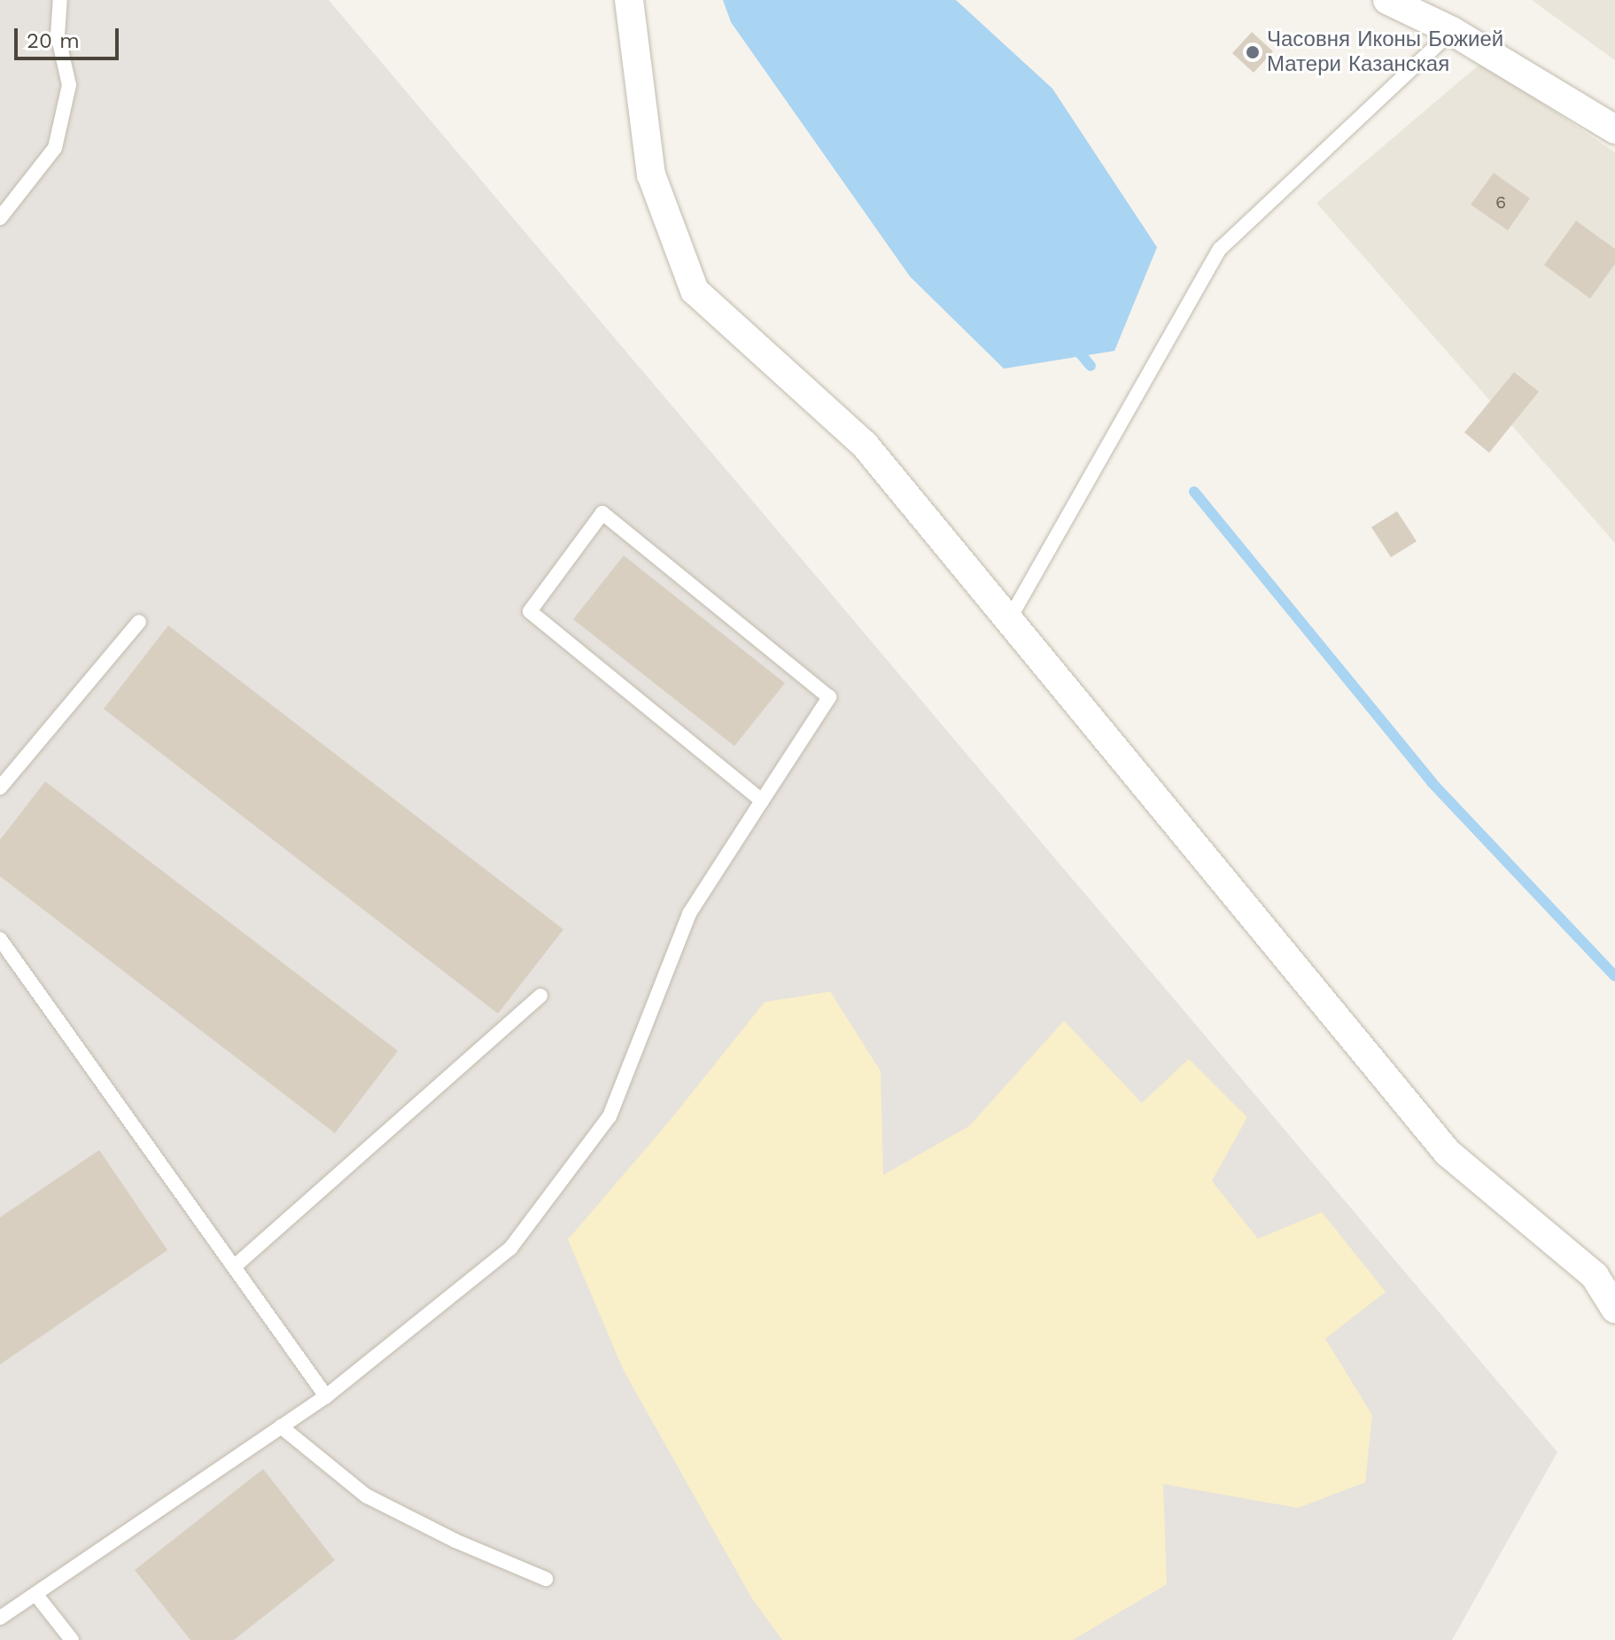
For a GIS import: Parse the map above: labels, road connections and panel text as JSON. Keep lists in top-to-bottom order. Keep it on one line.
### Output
{"places":["Часовня Иконы Божией Матери Казанская"],"house_numbers":["6"],"scale_bar":"20 m"}
